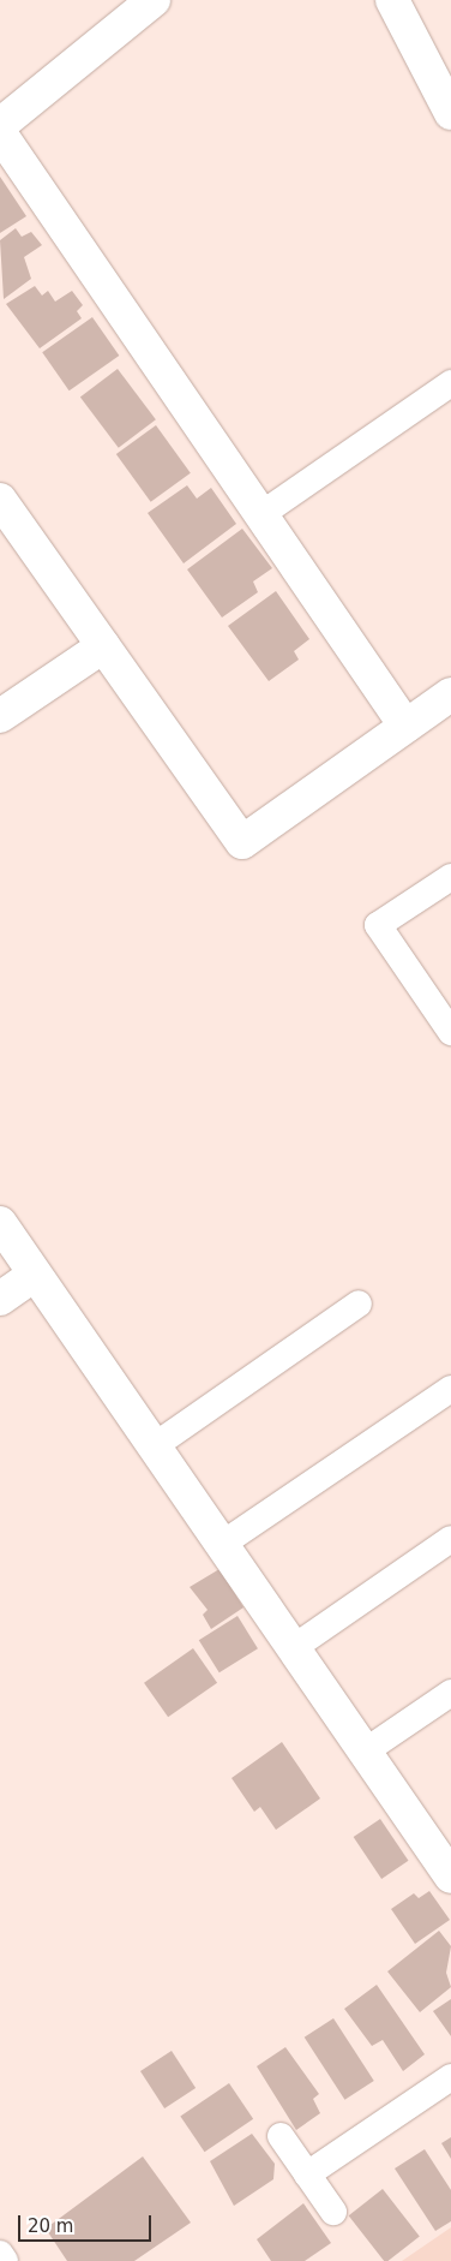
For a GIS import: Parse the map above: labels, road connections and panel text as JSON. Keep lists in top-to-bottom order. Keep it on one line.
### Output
{"scale_bar":"20 m"}
